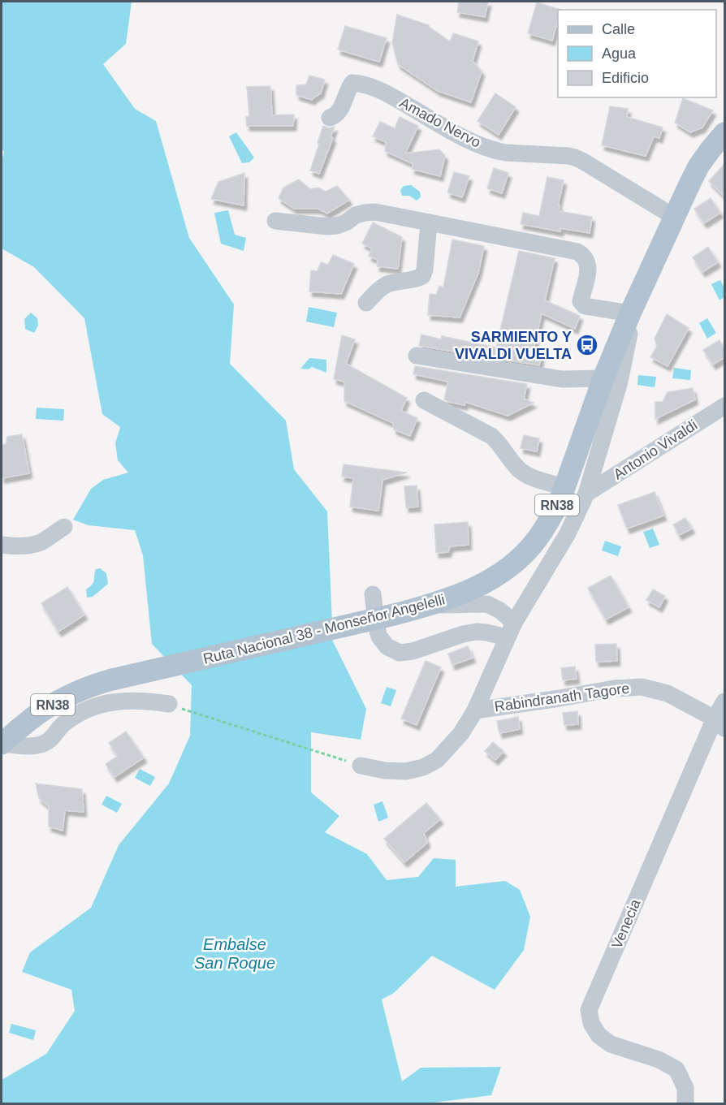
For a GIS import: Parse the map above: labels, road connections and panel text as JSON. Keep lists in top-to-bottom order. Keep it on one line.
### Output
{"streets":{"main road":["RN38","Ruta Nacional 38 - Monseñor Angelelli"],"street":["Amado Nervo","Antonio Vivaldi","Rabindranath Tagore","Venecia"]},"crossings":[["Amado Nervo","Ruta Nacional 38 - Monseñor Angelelli"],["Rabindranath Tagore","Venecia"]],"water":["Embalse San Roque"],"places":{"bus stop":["SARMIENTO Y VIVALDI VUELTA"]},"legend":["Calle","Agua","Edificio"]}
